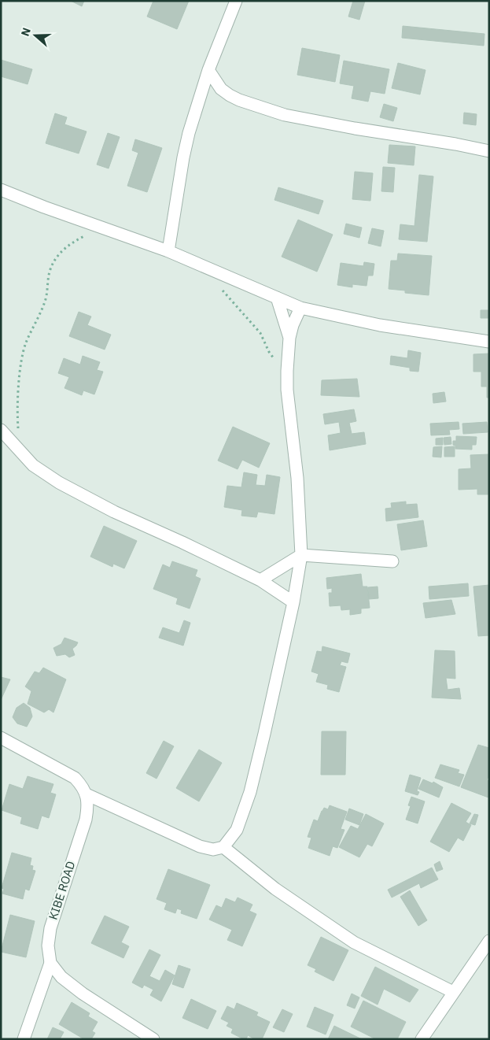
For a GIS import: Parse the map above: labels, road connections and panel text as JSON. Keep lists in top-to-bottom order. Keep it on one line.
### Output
{"streets":{"street":["KIBE ROAD"]},"north":"left"}
